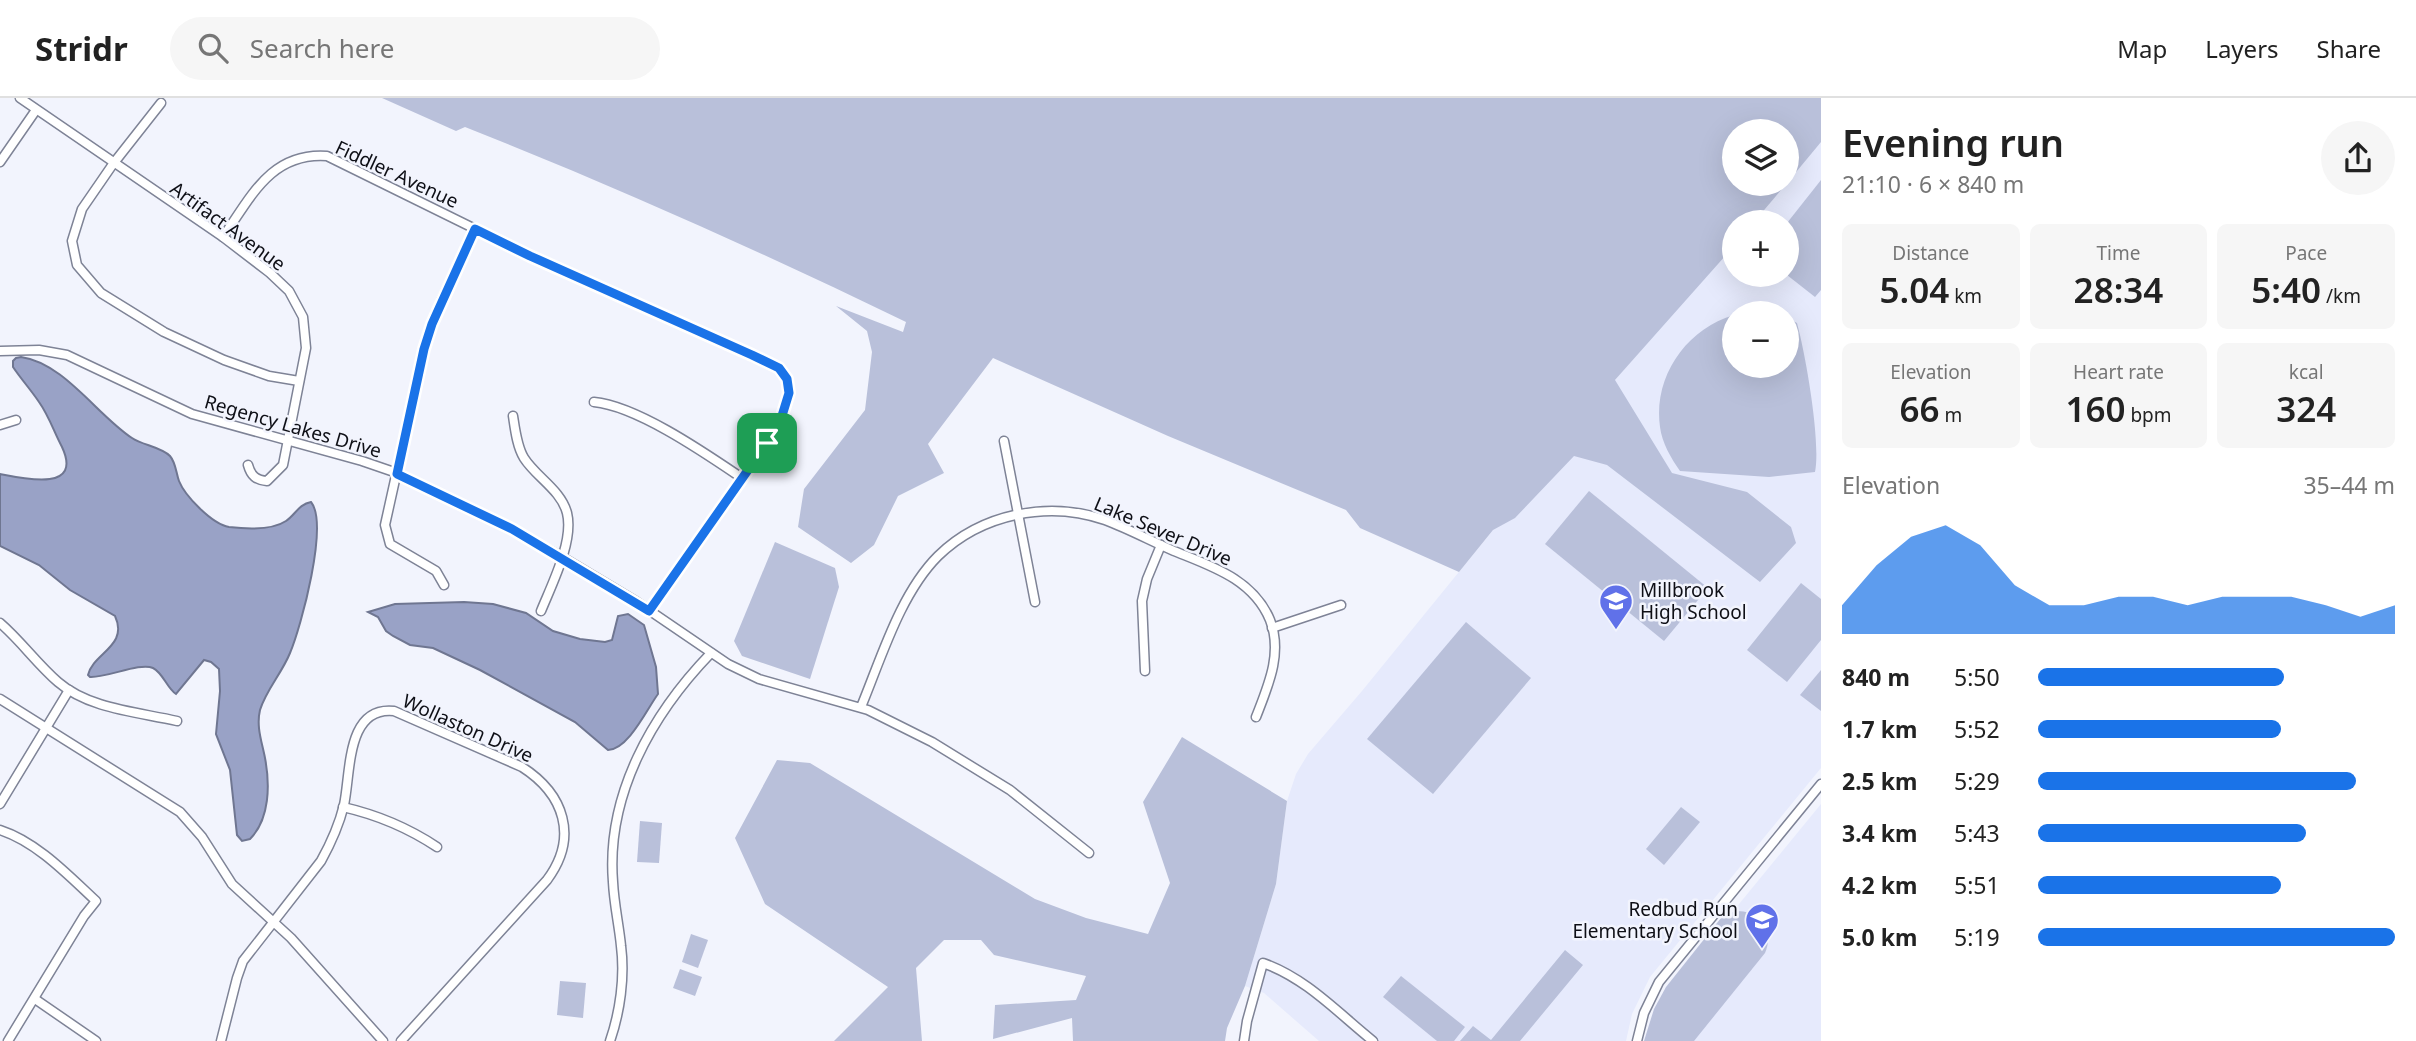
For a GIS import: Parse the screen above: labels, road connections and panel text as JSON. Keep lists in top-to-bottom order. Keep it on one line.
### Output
{"streets":{"street":["Fiddler Avenue","Artifact Avenue","Regency Lakes Drive","Lake Sever Drive","Wollaston Drive"]},"crossings":[["Fiddler Avenue","Artifact Avenue"],["Fiddler Avenue","Regency Lakes Drive"],["Artifact Avenue","Regency Lakes Drive"],["Regency Lakes Drive","Lake Sever Drive"]],"places":{"school or university":["Millbrook High School","Redbud Run Elementary School"]},"page":{"header":"Stridr","search":"Search here","nav":["Map","Layers","Share"],"heading":["Evening run","21:10 · 6 × 840 m"],"map_buttons":["+","−"],"stats":[["Distance","5.04 km"],["Time","28:34"],["Pace","5:40 /km"],["Elevation","66 m"],["Heart rate","160 bpm"],["kcal","324"]],"chart":["Elevation","35–44 m"],"list":[{"name":"840 m","note":"5:50"},{"name":"1.7 km","note":"5:52"},{"name":"2.5 km","note":"5:29"},{"name":"3.4 km","note":"5:43"},{"name":"4.2 km","note":"5:51"},{"name":"5.0 km","note":"5:19"}]}}
